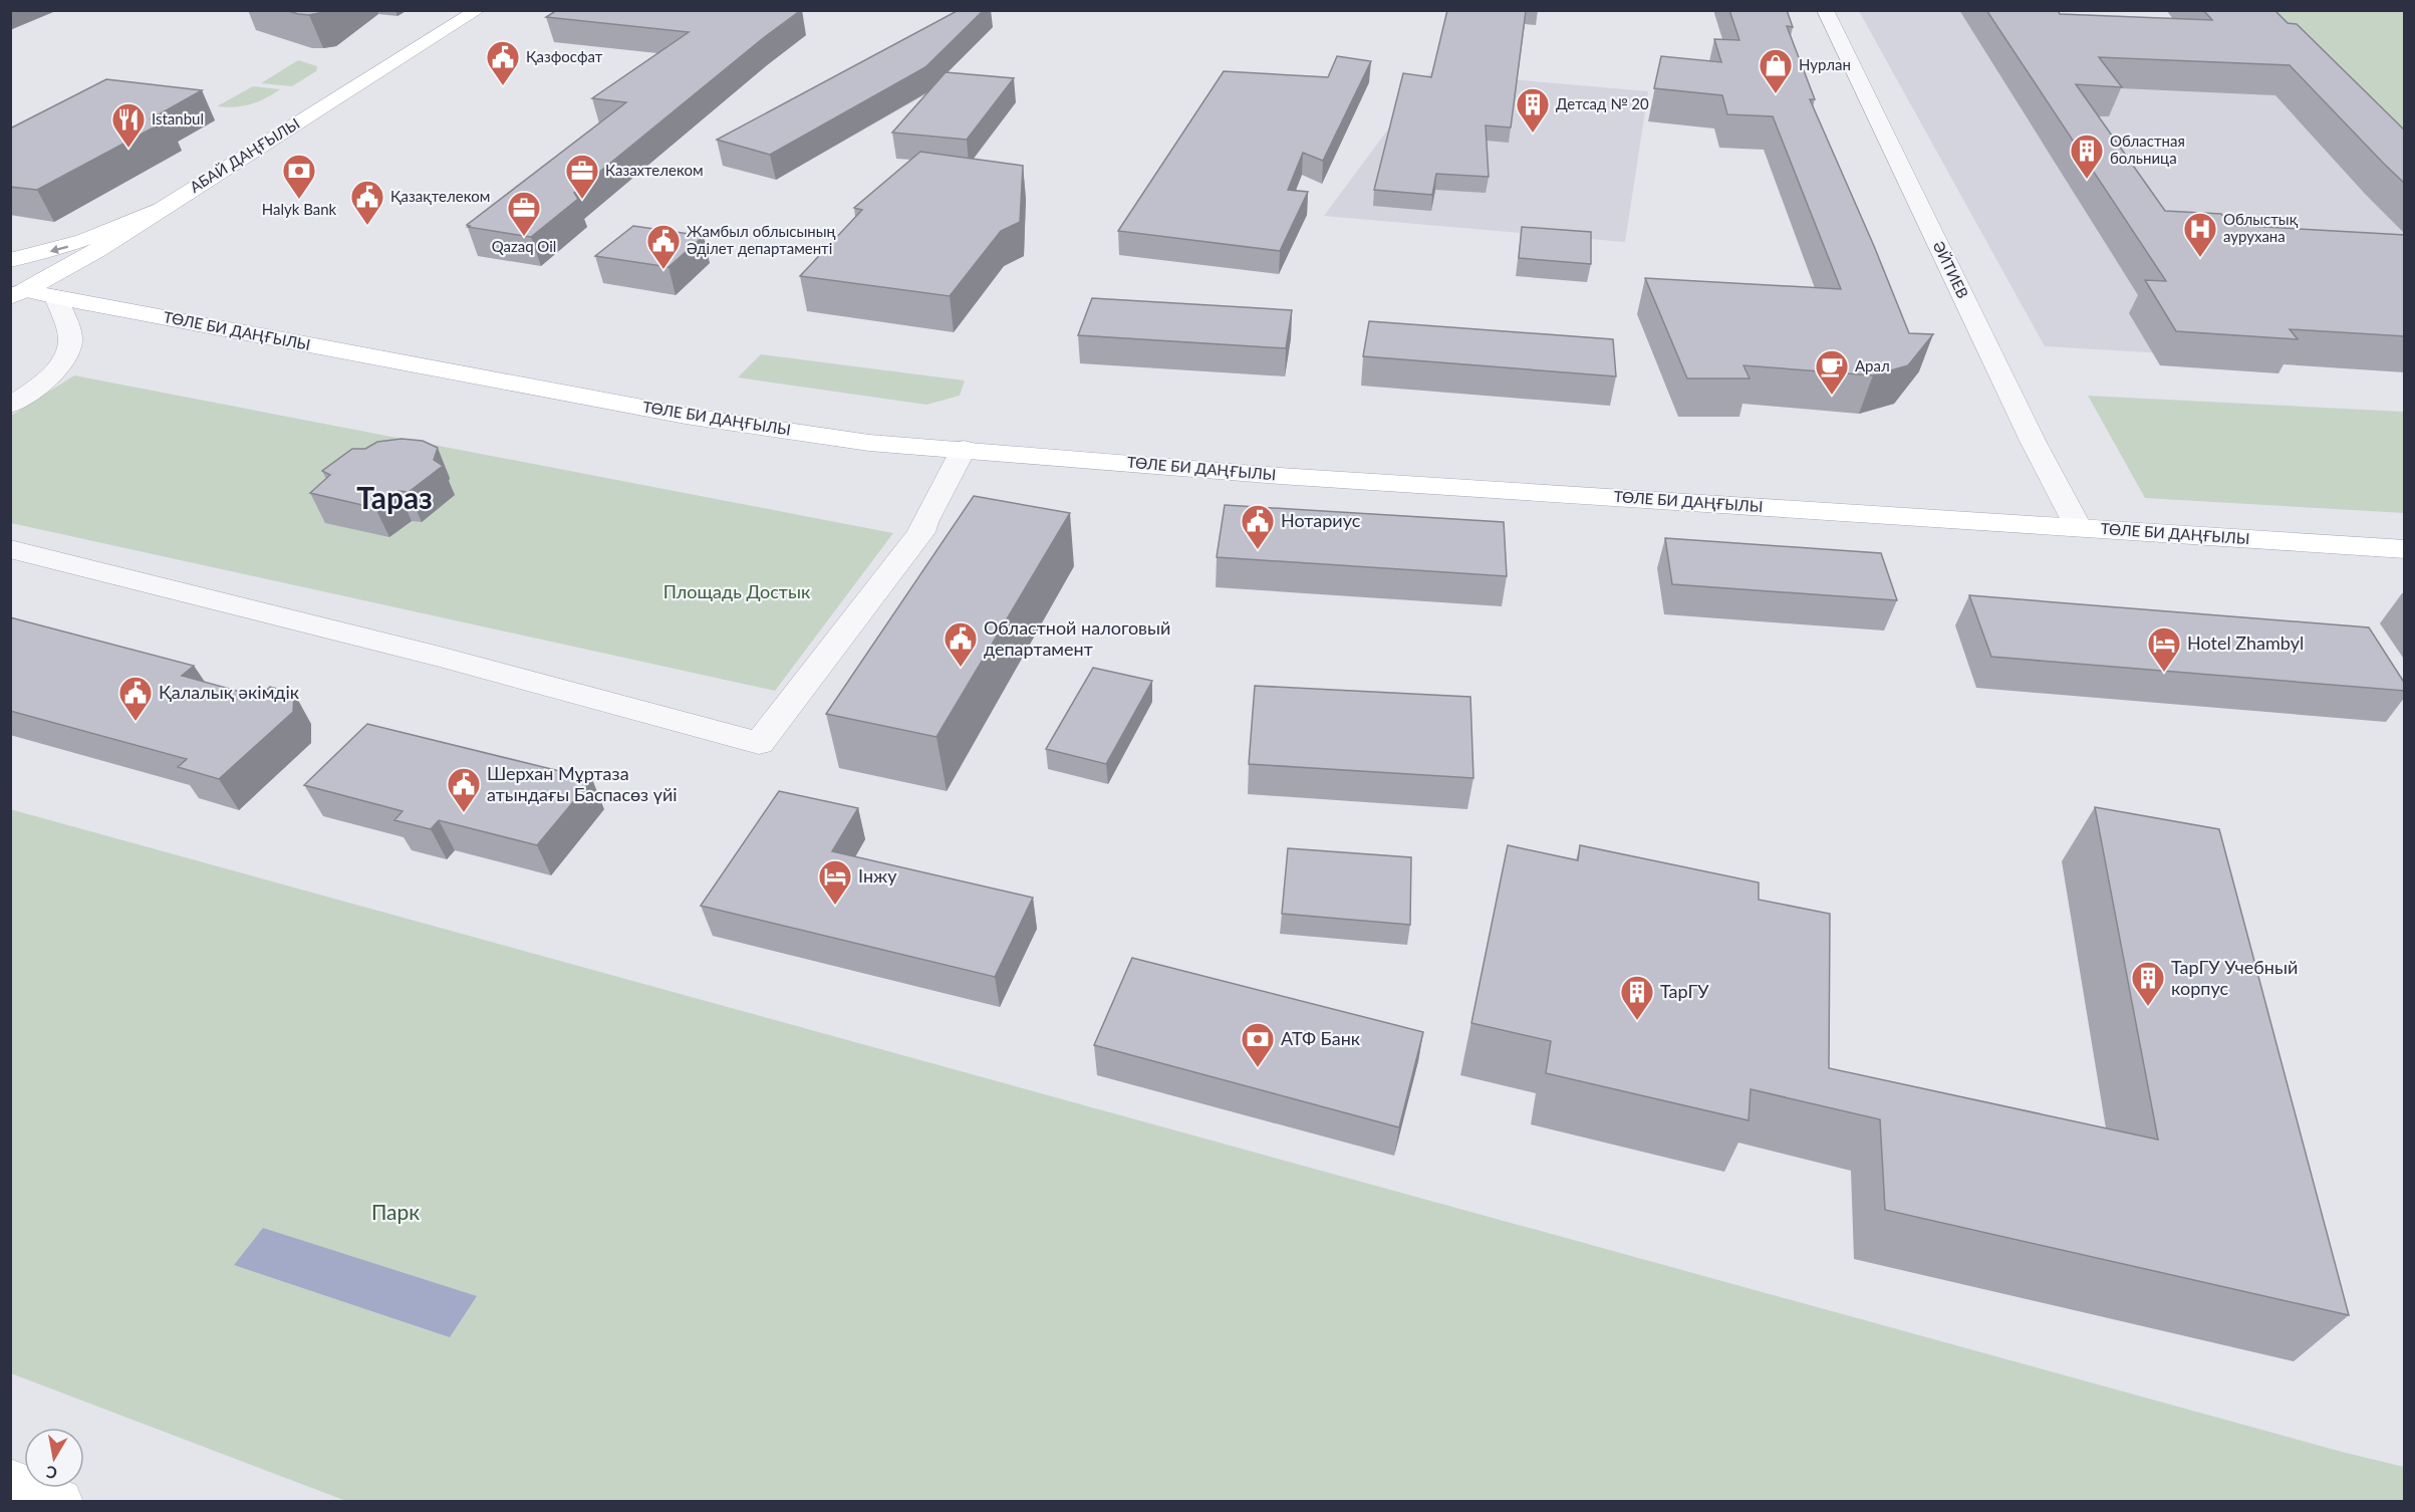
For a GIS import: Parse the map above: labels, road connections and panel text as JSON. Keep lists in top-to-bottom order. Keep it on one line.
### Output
{"streets":{"main road":["АБАЙ ДАҢҒЫЛЫ","ТӨЛЕ БИ ДАҢҒЫЛЫ"],"street":["ӘЙТИЕВ"]},"crossings":[["АБАЙ ДАҢҒЫЛЫ","ТӨЛЕ БИ ДАҢҒЫЛЫ"],["ӘЙТИЕВ","ТӨЛЕ БИ ДАҢҒЫЛЫ"]],"districts":["Тараз"],"parks":["Площадь Достык","Парк"],"places":{"public building":["Қазфосфат","Қазақтелеком","Жамбыл облысының Әділет департаменті","Нотариус","Областной налоговый департамент","Қалалық әкімдік","Шерхан Мұртаза атындағы Баспасөз үйі"],"shop":["Нурлан"],"building":["Детсад № 20","Областная больница","ТарГУ Учебный корпус","ТарГУ"],"restaurant":["Istanbul"],"bank":["Halyk Bank","АТФ Банк"],"office":["Казахтелеком","Qazaq Oil"],"hospital":["Облыстық аурухана"],"cafe":["Арал"],"hotel":["Hotel Zhambyl","Інжу"]},"north":"bottom"}
